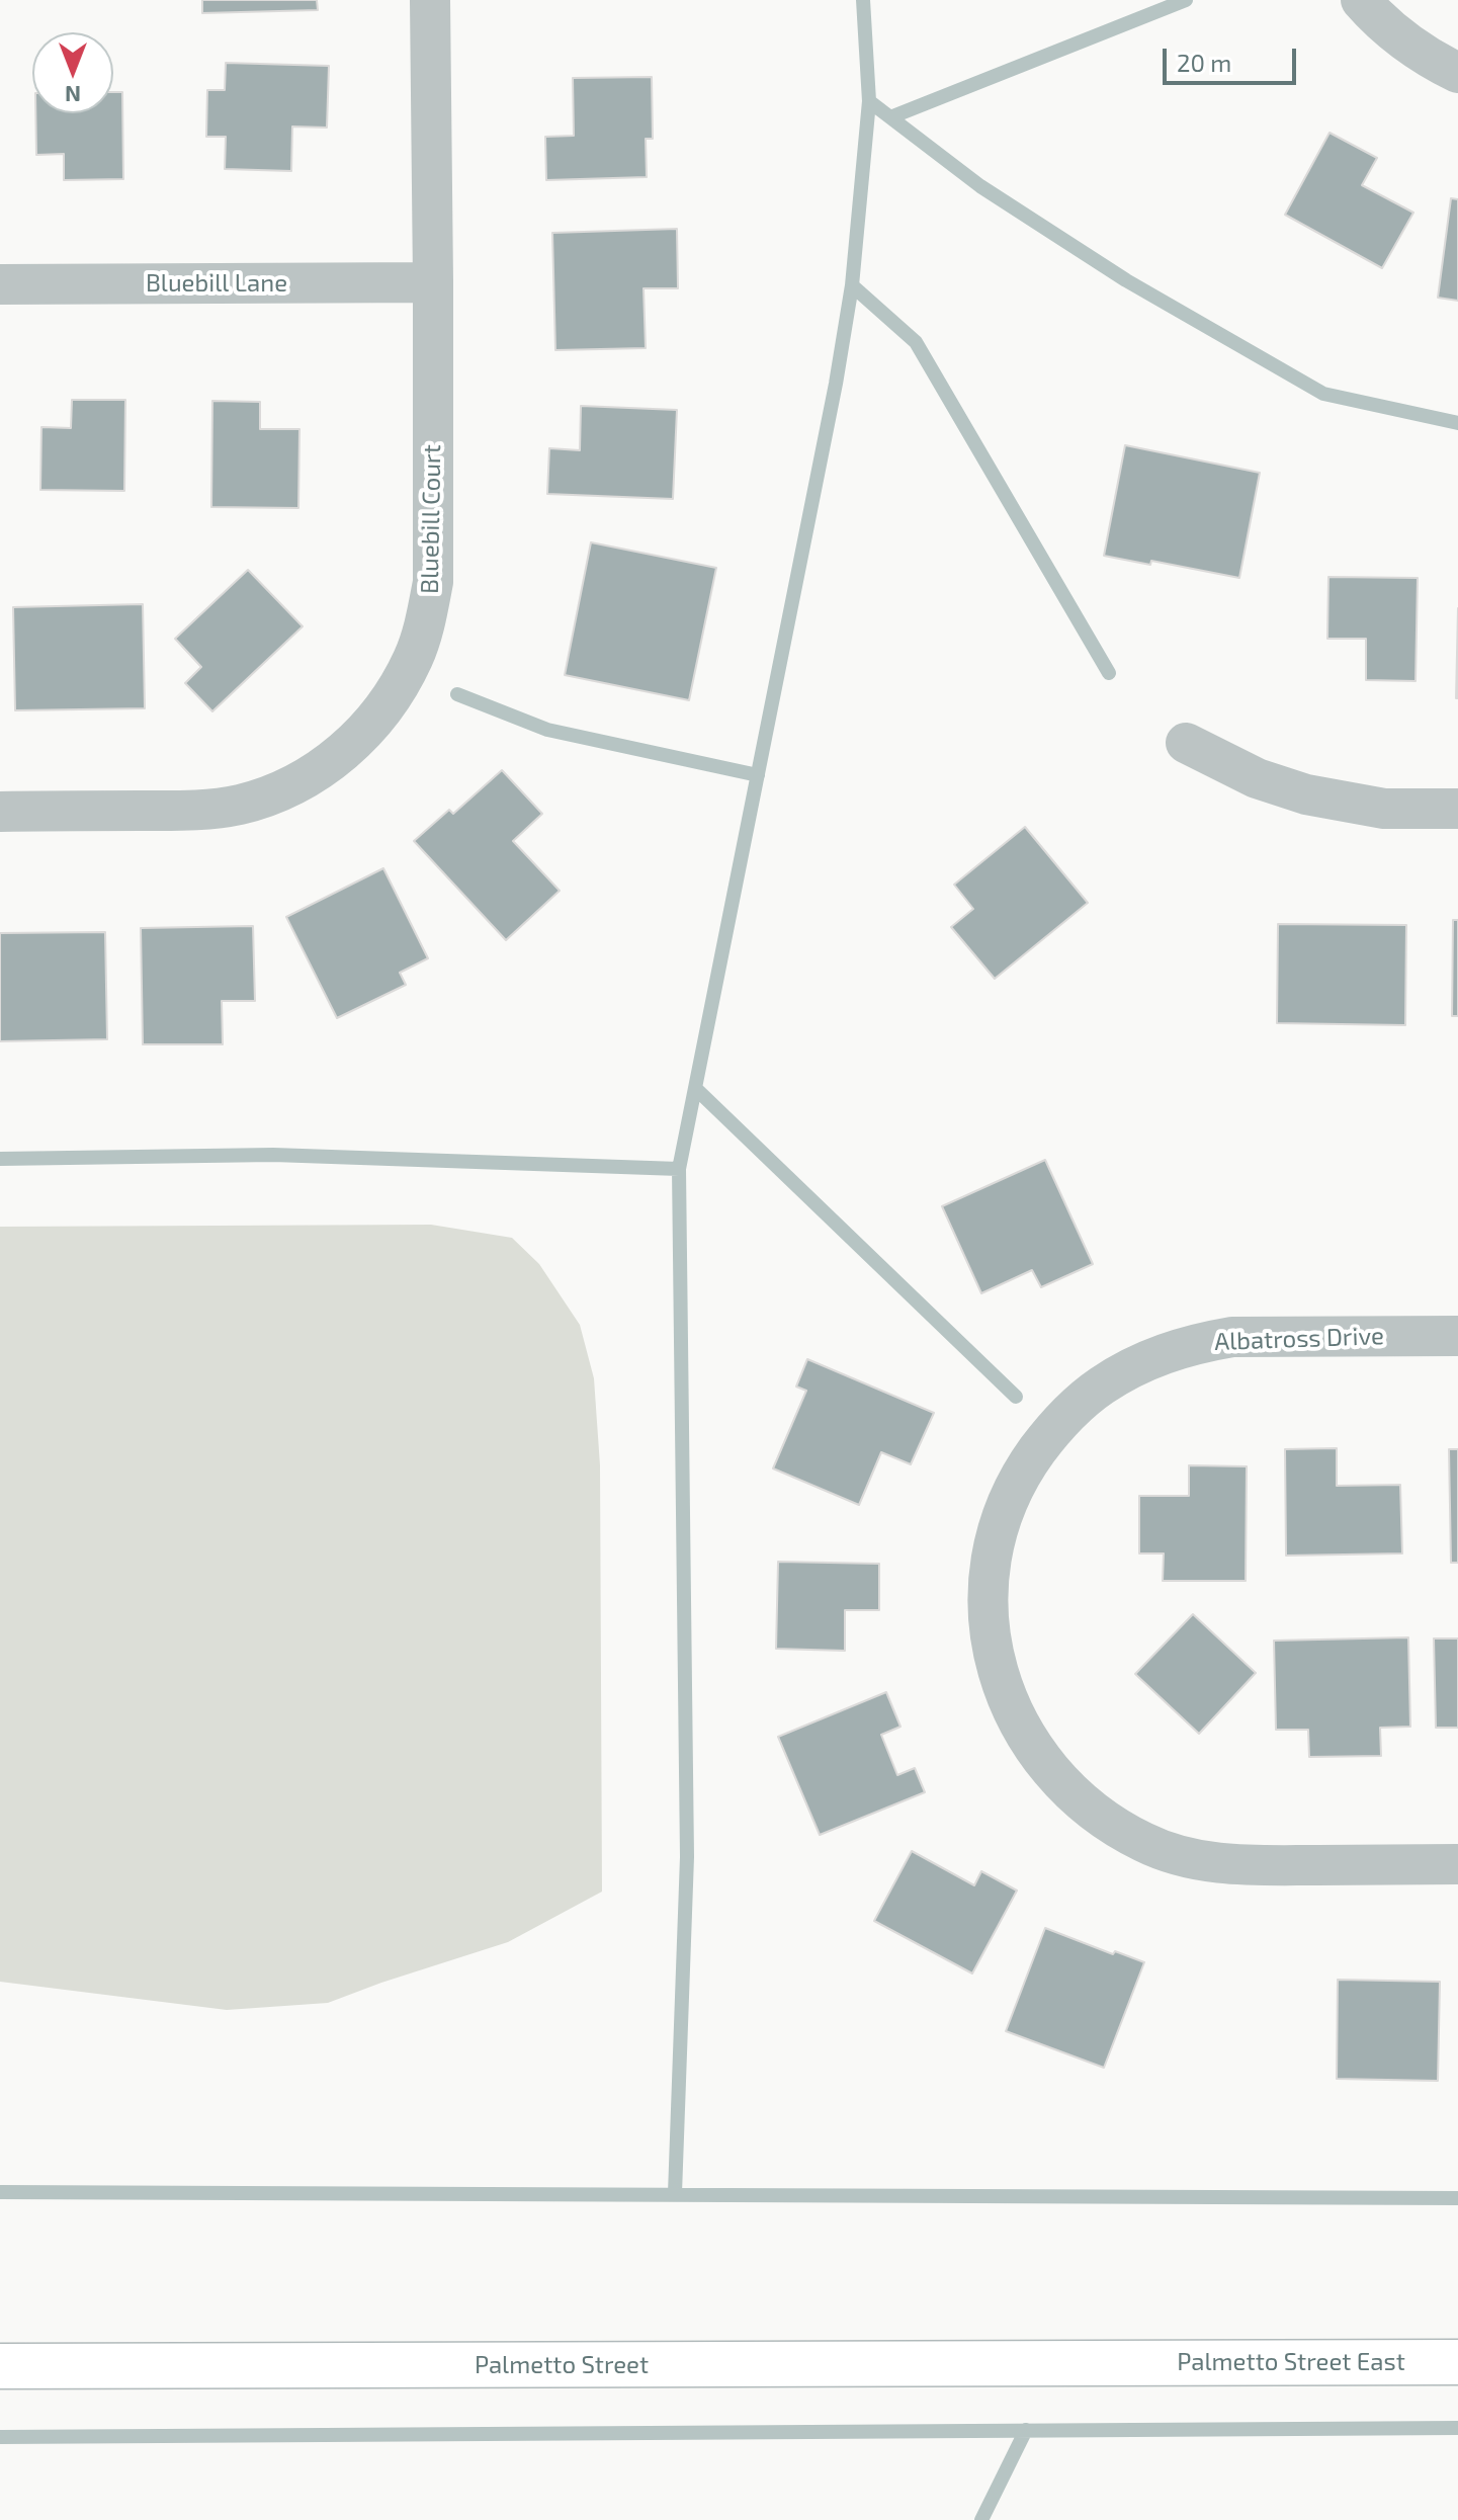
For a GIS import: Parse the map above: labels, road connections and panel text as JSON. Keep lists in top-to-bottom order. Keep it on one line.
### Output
{"streets":{"main road":["Palmetto Street East","Palmetto Street"],"street":["Bluebill Lane","Bluebill Court","Albatross Drive"]},"crossings":[["Bluebill Lane","Bluebill Court"],["Palmetto Street East","Palmetto Street"]],"scale_bar":"20 m","north":"bottom"}
